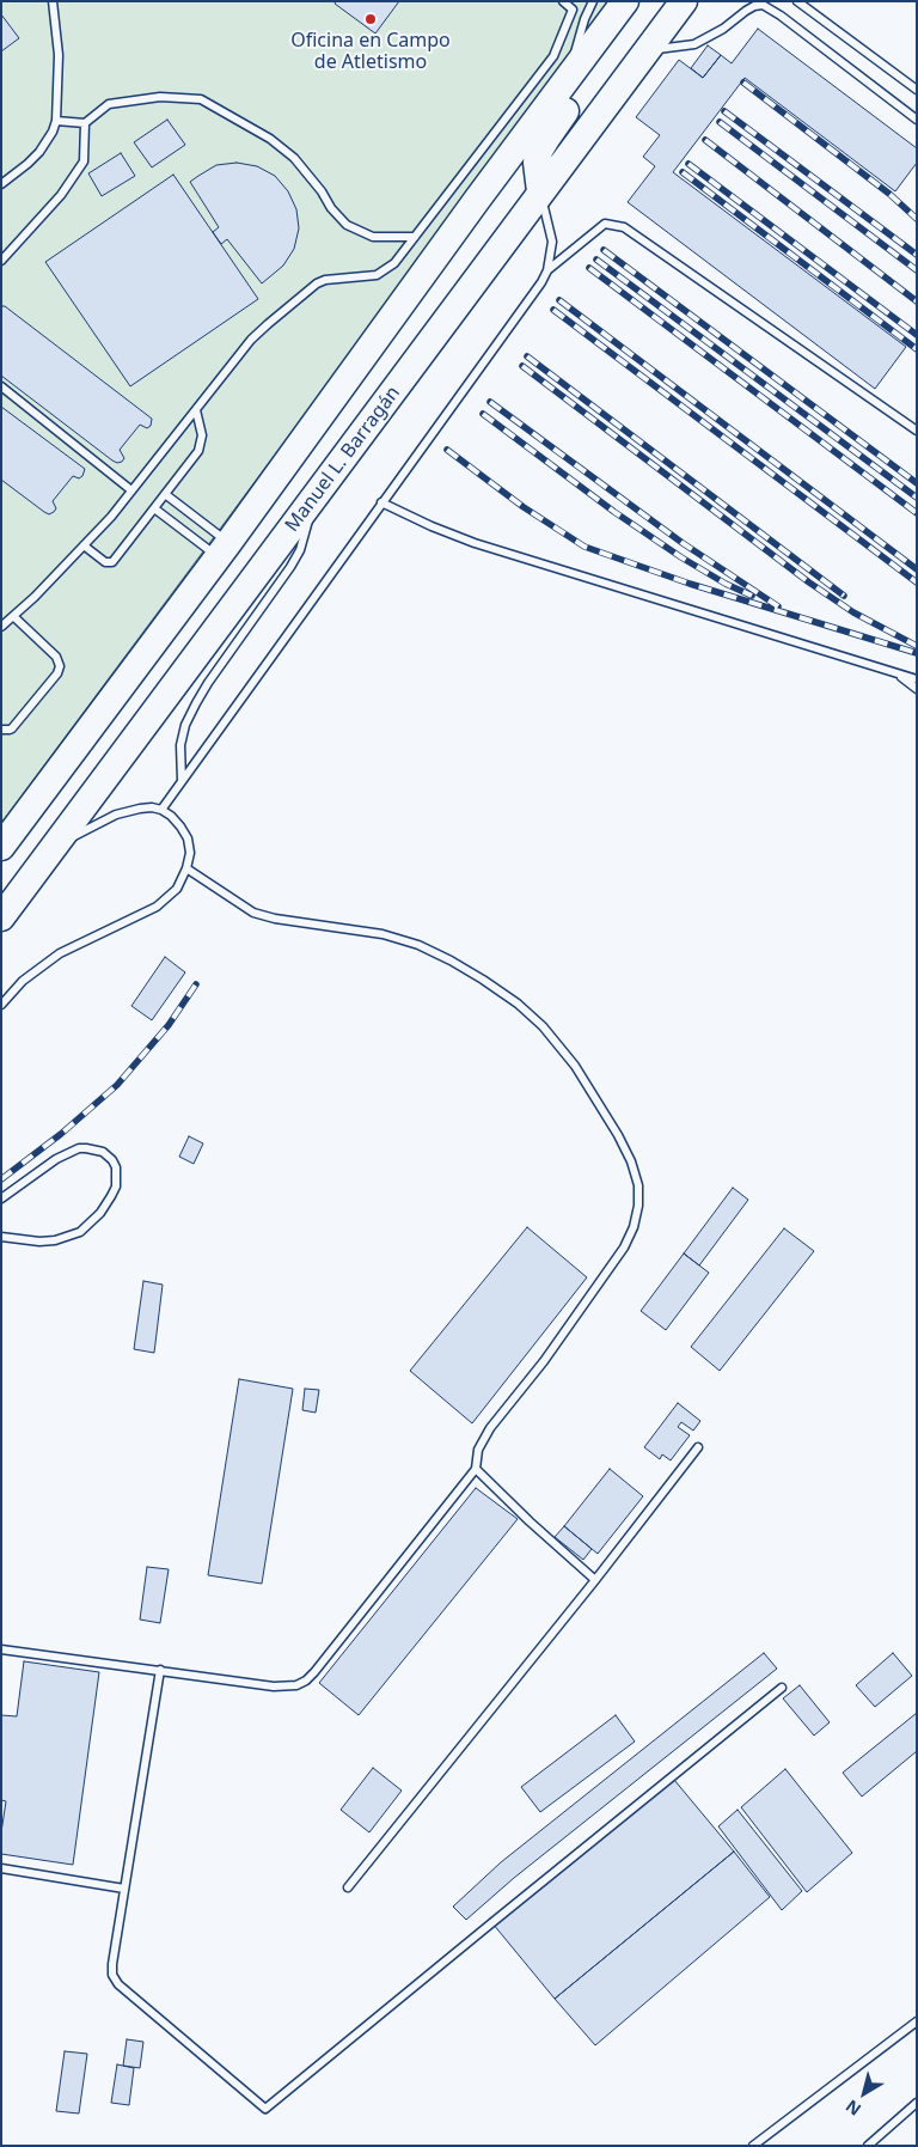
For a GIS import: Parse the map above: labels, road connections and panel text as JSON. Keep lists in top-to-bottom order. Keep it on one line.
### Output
{"streets":{"highway":["Manuel L. Barragán"]},"places":["Oficina en Campo de Atletismo"],"north":"bottom left"}
